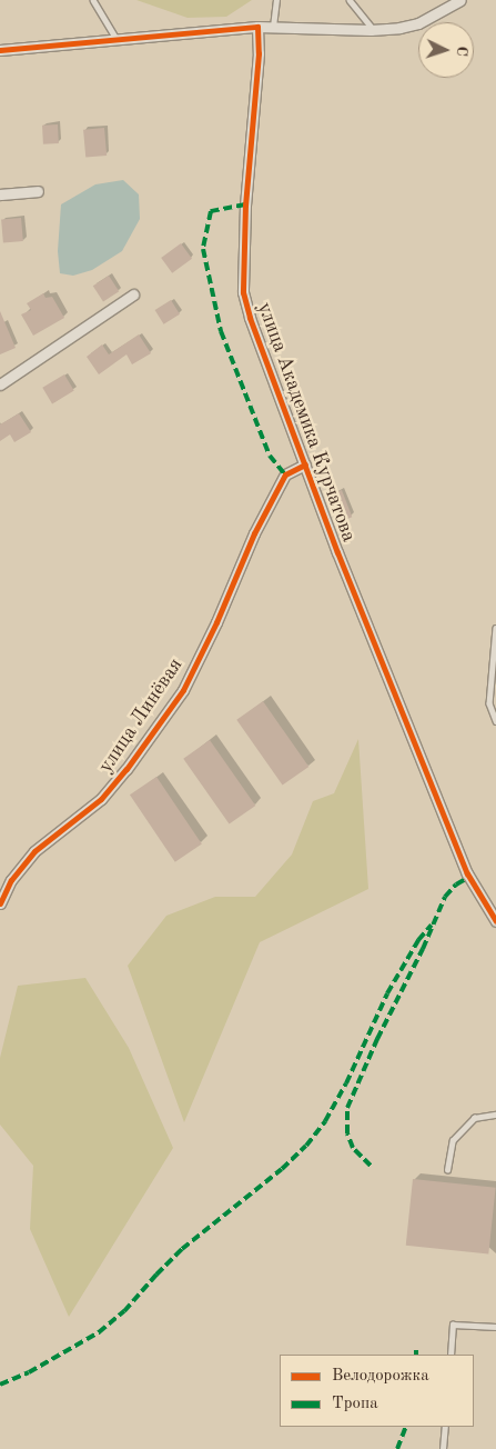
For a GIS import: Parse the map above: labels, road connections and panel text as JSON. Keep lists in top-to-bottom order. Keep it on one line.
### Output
{"streets":{"street":["улица Академика Курчатова","улица Линёвая"]},"crossings":[["улица Академика Курчатова","улица Линёвая"]],"legend":["Велодорожка","Тропа"],"north":"right"}
